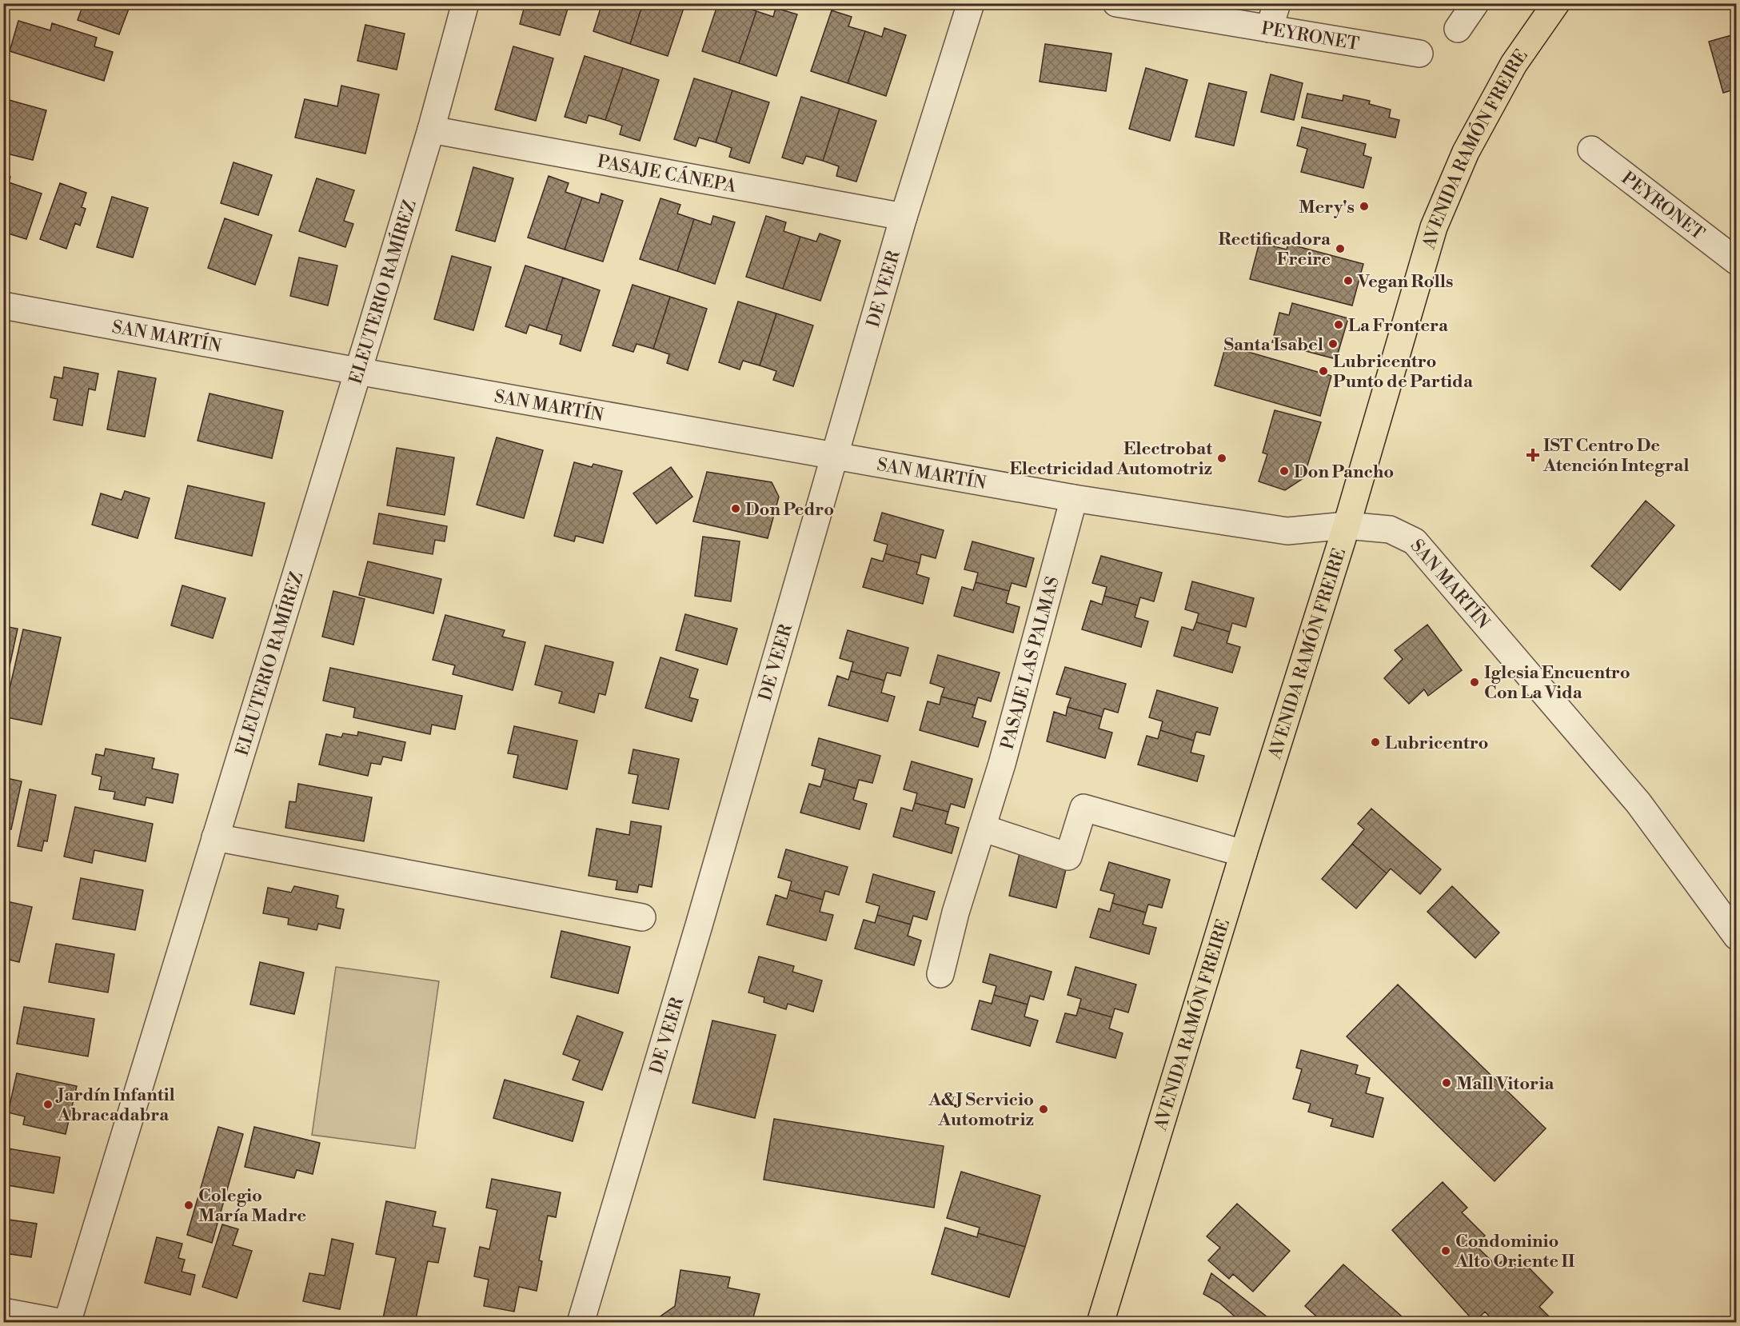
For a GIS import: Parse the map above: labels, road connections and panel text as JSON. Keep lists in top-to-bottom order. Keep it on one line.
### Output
{"streets":{"main road":["AVENIDA RAMÓN FREIRE"],"street":["PEYRONET","PASAJE CÁNEPA","DE VEER","ELEUTERIO RAMÍREZ","SAN MARTÍN","PASAJE LAS PALMAS"]},"crossings":[["AVENIDA RAMÓN FREIRE","SAN MARTÍN"],["PASAJE CÁNEPA","DE VEER"],["PASAJE CÁNEPA","ELEUTERIO RAMÍREZ"],["DE VEER","SAN MARTÍN"],["ELEUTERIO RAMÍREZ","SAN MARTÍN"],["SAN MARTÍN","PASAJE LAS PALMAS"]],"places":{"other":["Mery's","Rectificadora Freire","Vegan Rolls","La Frontera","Santa Isabel","Lubricentro Punto de Partida","Electrobat Electricidad Automotriz","Don Pancho","Don Pedro","Iglesia Encuentro Con La Vida","Lubricentro","Mall Vitoria","Jardín Infantil Abracadabra","A&J Servicio Automotriz","Colegio María Madre","Condominio Alto Oriente II"],"health":["IST Centro De Atención Integral"]}}
